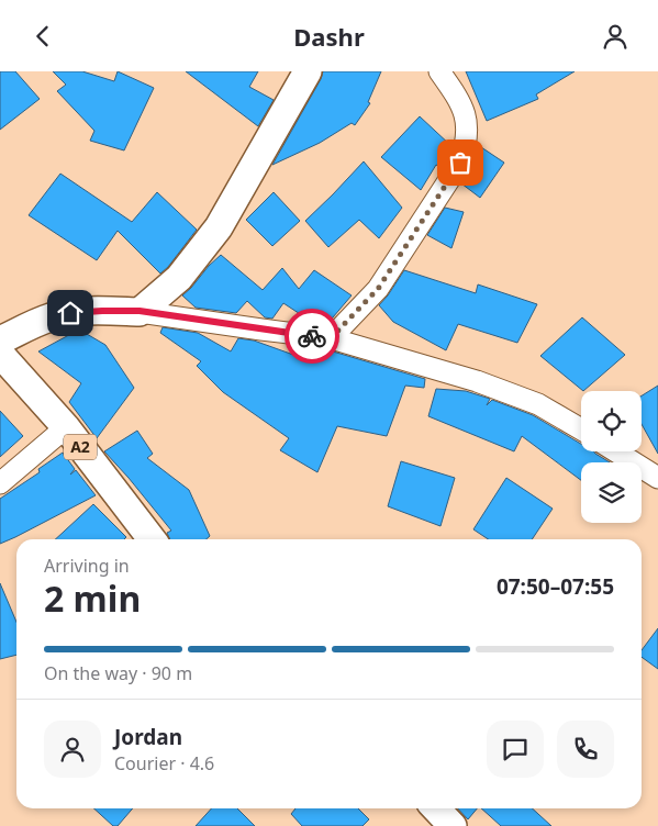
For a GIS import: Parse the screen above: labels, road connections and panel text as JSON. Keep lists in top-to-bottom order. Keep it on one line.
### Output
{"streets":{"main road":["A2"]},"page":{"header":"Dashr","heading":["2 min","Arriving in","07:50–07:55"],"panel":["Jordan","Courier · 4.6"],"bar":"On the way · 90 m"}}
